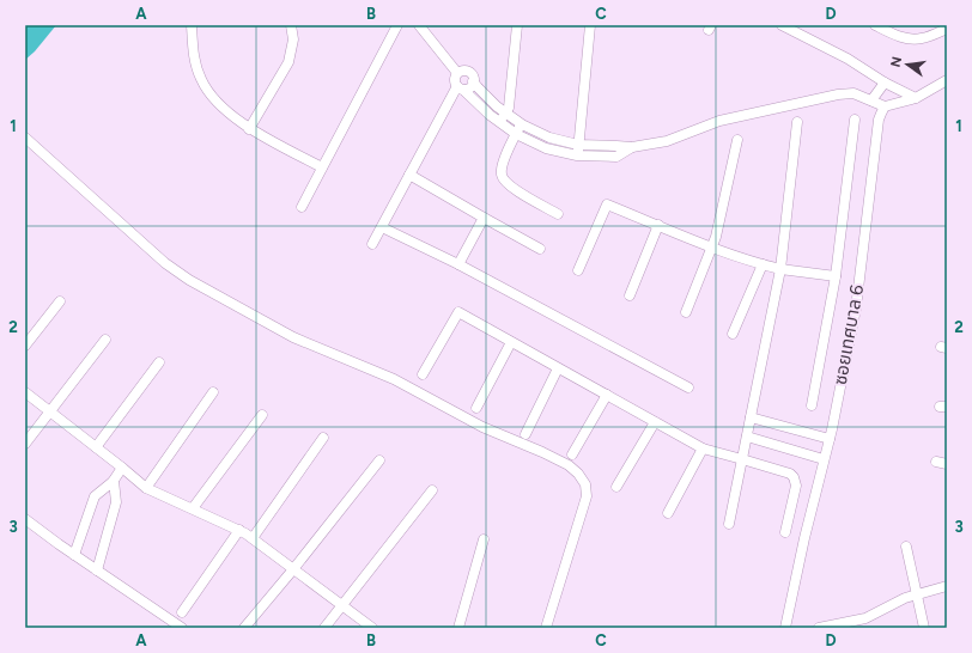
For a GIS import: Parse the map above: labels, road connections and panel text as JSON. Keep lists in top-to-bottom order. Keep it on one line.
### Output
{"streets":{"street":["ซอยเทศบาล 6"]},"north":"left","grid":{"columns":["A","B","C","D"],"rows":["1","2","3"]}}
